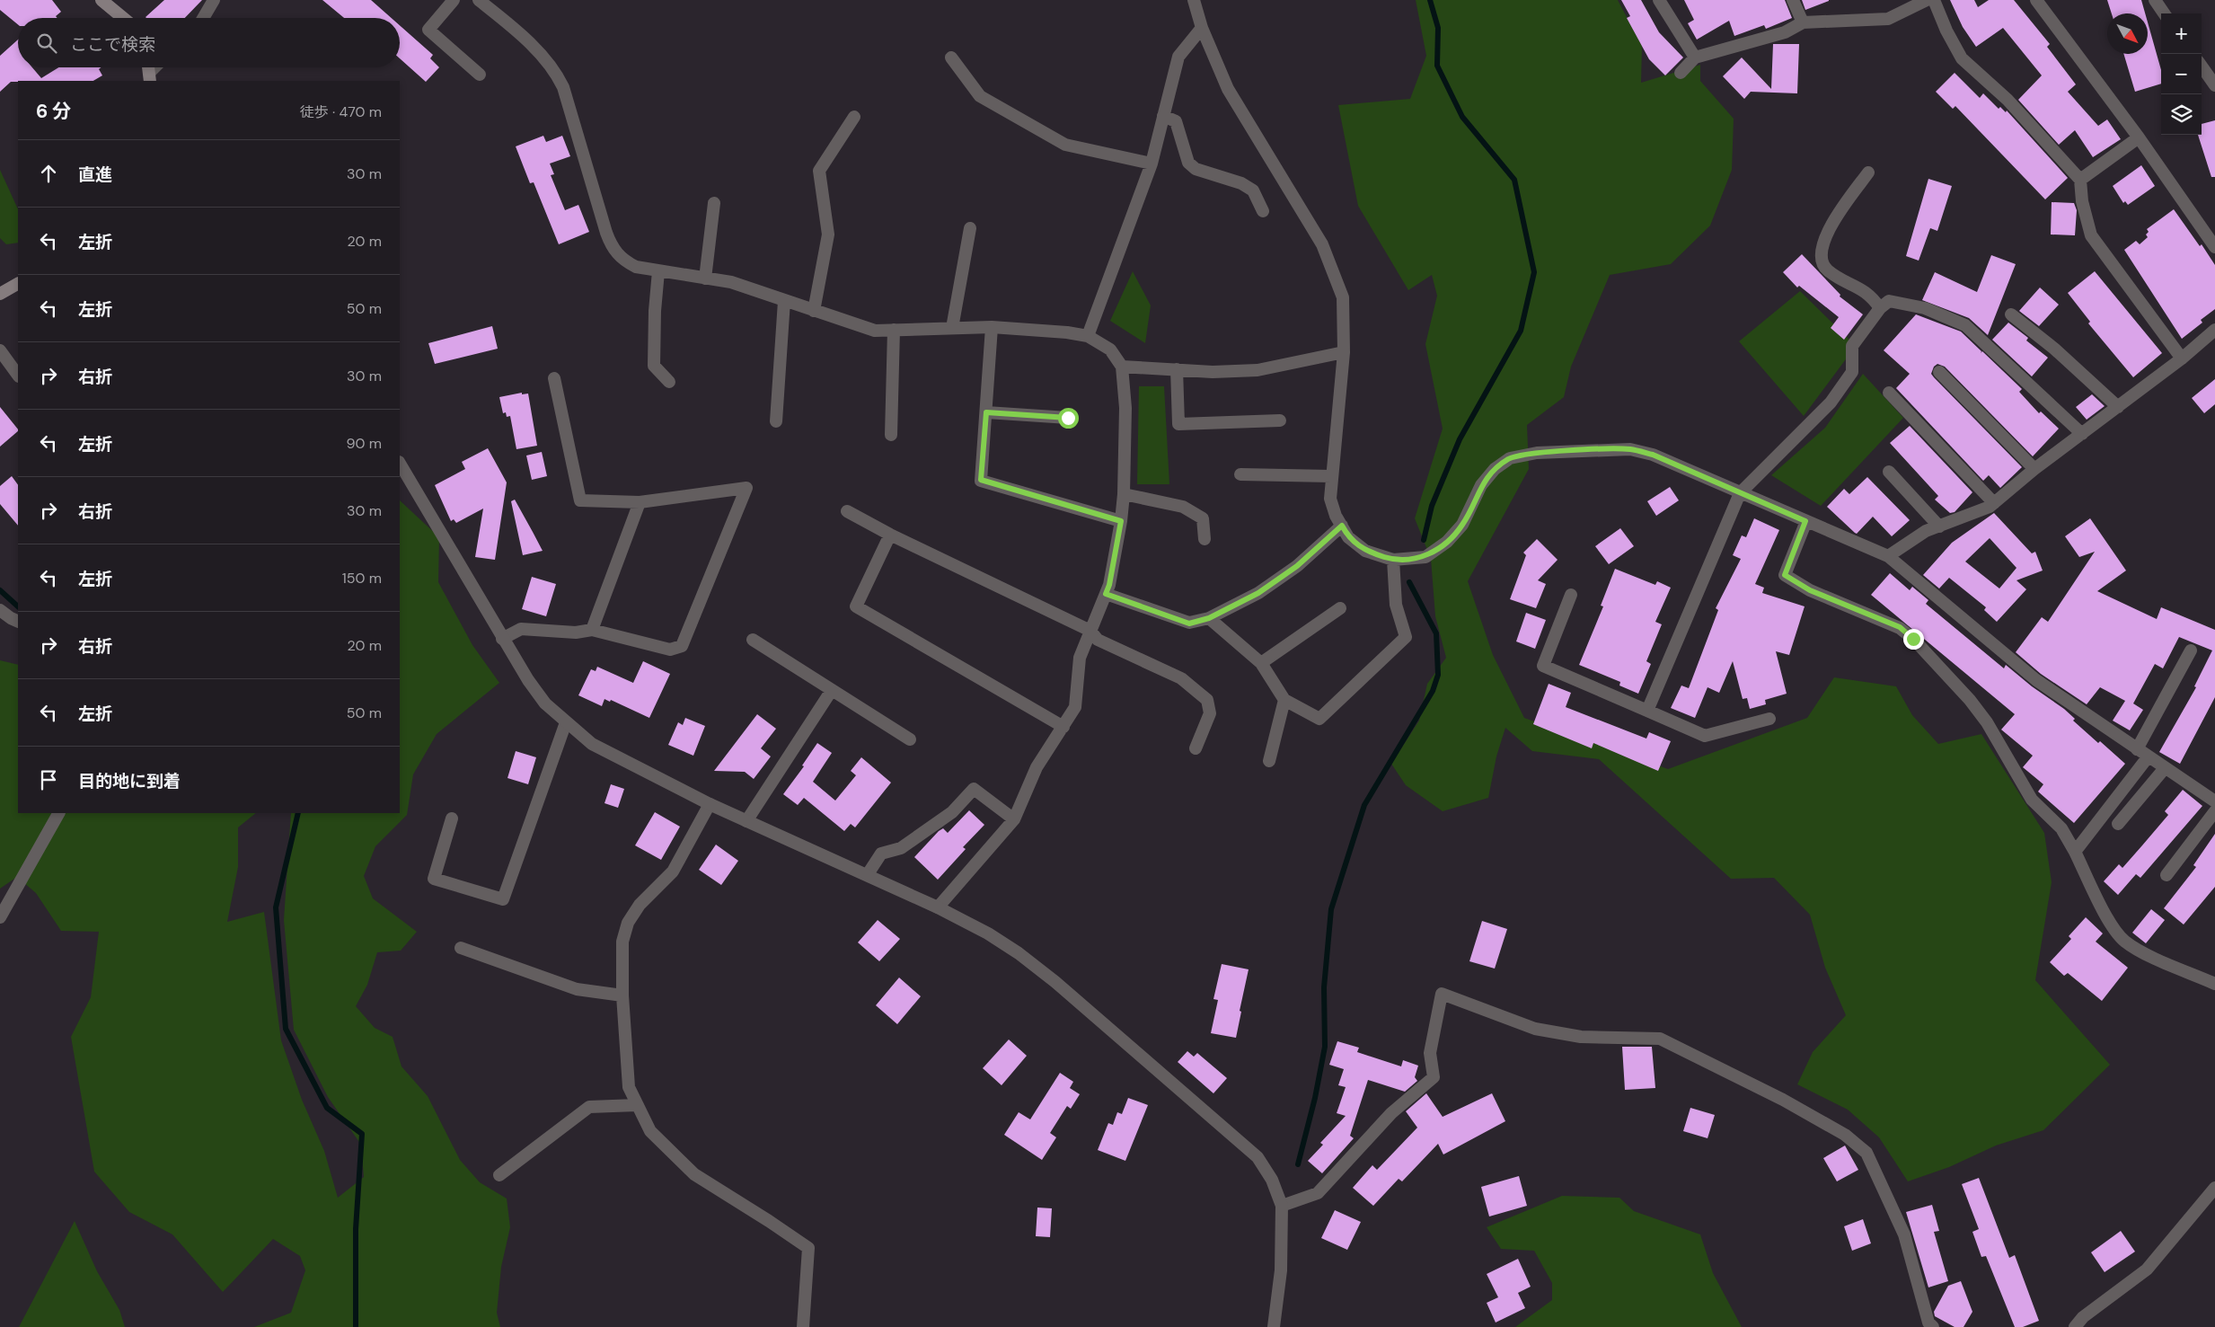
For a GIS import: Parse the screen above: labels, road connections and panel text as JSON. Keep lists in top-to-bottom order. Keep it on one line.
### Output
{"north":"bottom right","page":{"map_buttons":["+","−"],"search":"ここで検索","heading":["6 分","徒歩 · 470 m"],"list":[["直進","30 m"],["左折","20 m"],["左折","50 m"],["右折","30 m"],["左折","90 m"],["右折","30 m"],["左折","150 m"],["右折","20 m"],["左折","50 m"],"目的地に到着"]}}
